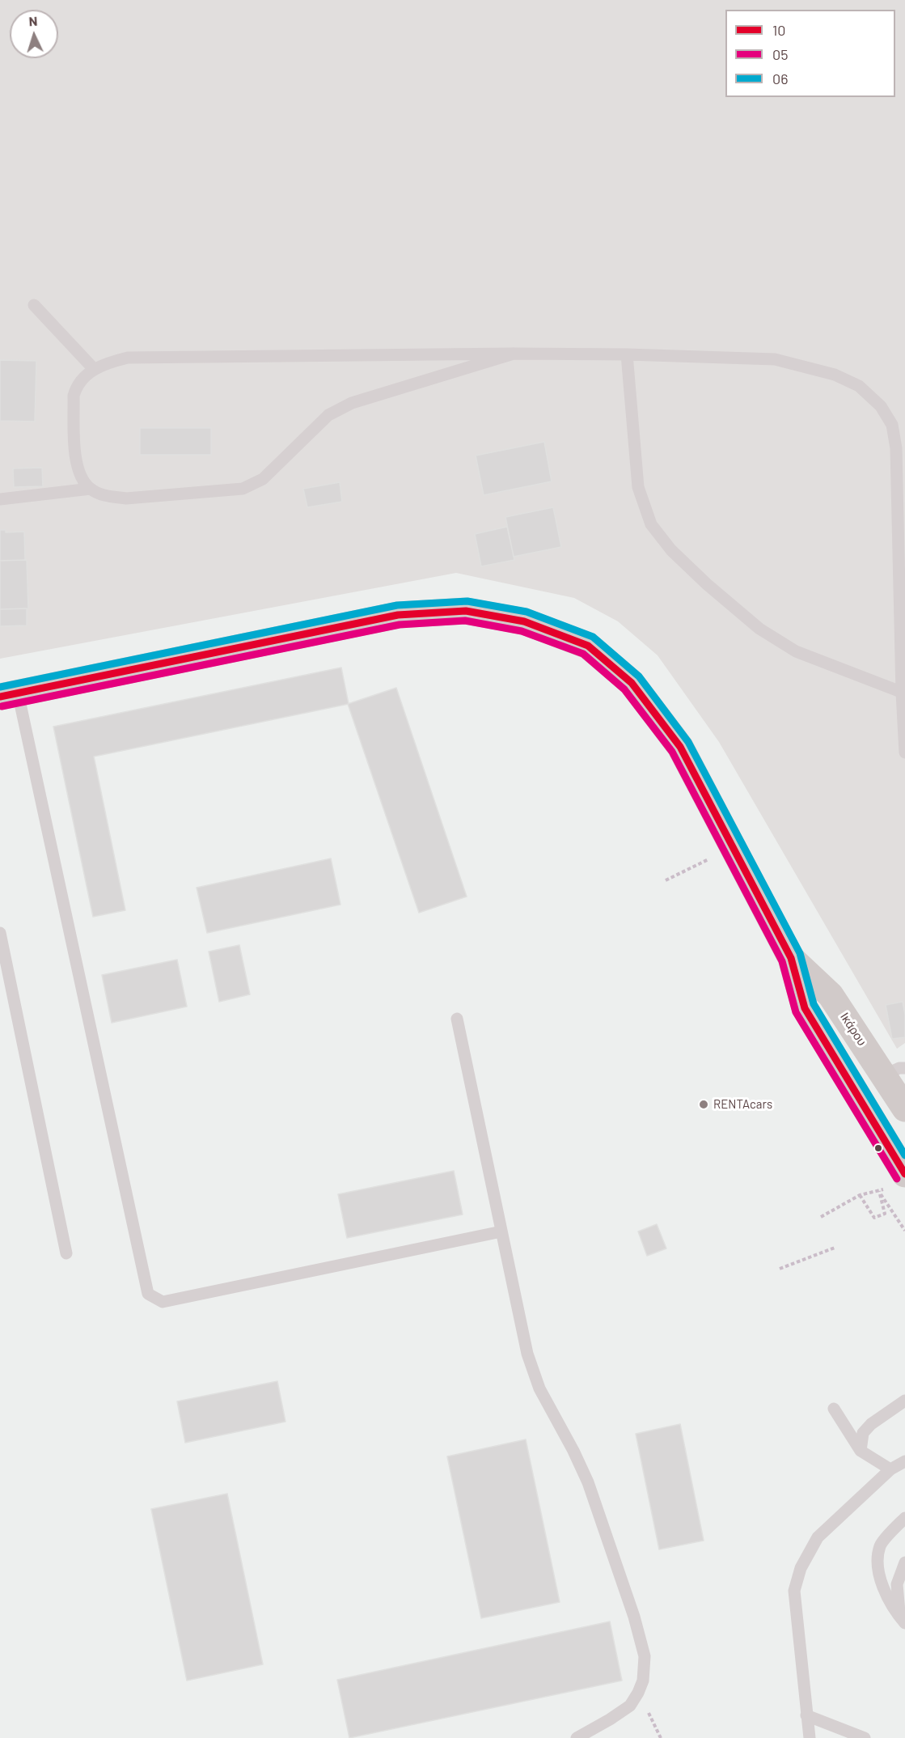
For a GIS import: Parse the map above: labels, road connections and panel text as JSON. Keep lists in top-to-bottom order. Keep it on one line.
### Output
{"streets":{"main road":["Ικάρου"]},"places":["RENTAcars"],"lines":["transit line 06","transit line 10","transit line 05"],"legend":["10","05","06"],"north":"top"}
